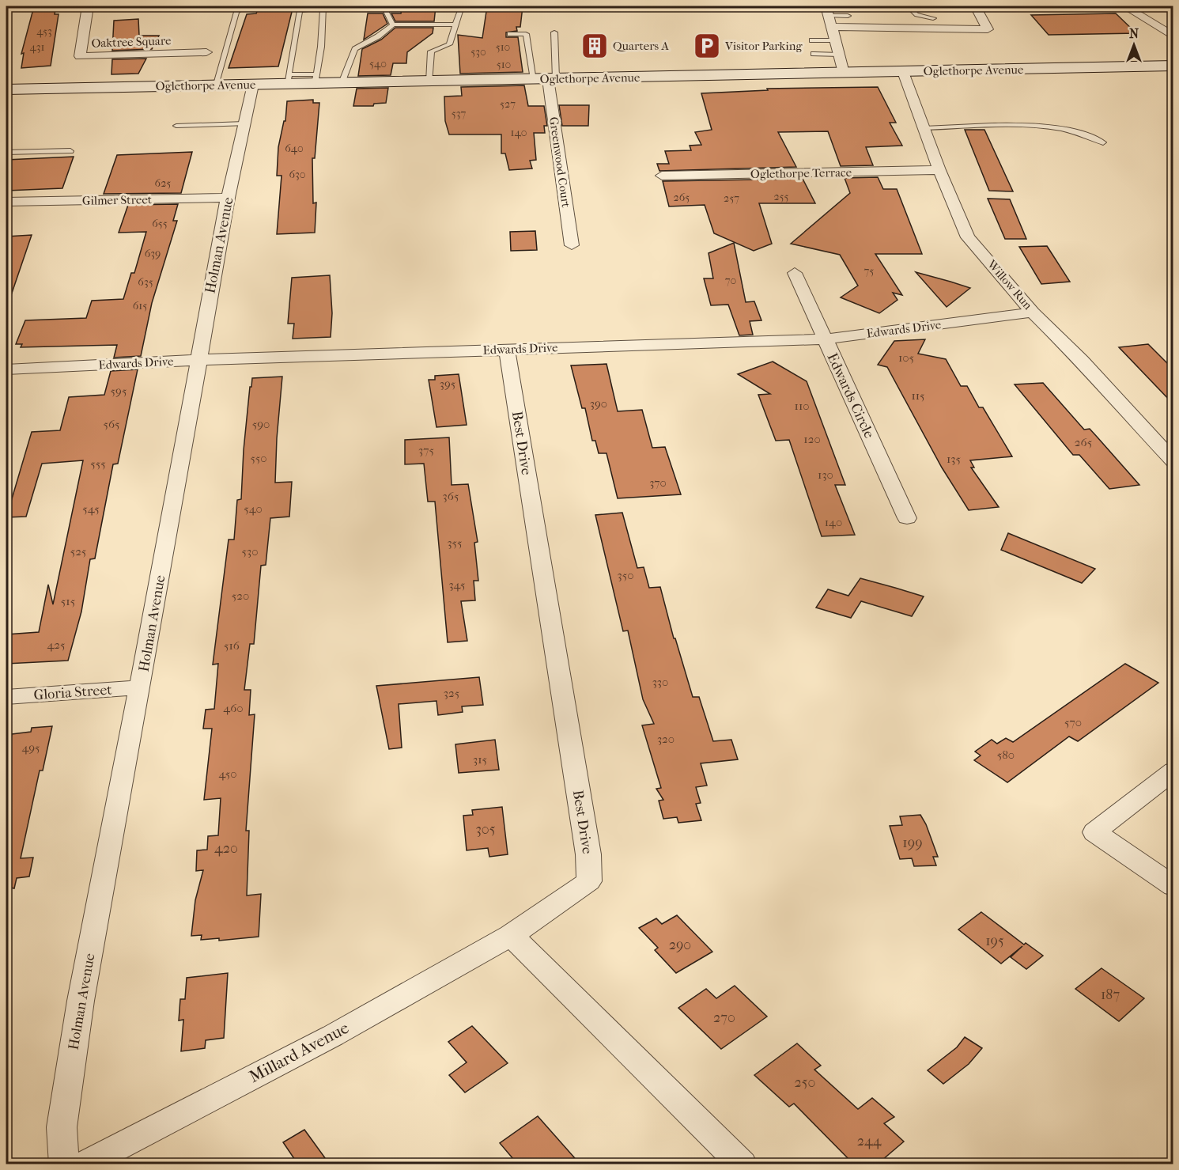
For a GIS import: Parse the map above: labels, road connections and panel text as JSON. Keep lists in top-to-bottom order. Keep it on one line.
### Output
{"streets":{"main road":["Oglethorpe Avenue"],"street":["Oaktree Square","Greenwood Court","Oglethorpe Terrace","Gilmer Street","Holman Avenue","Willow Run","Edwards Drive","Edwards Circle","Best Drive","Gloria Street","Millard Avenue"]},"crossings":[["Oglethorpe Avenue","Greenwood Court"],["Oglethorpe Avenue","Holman Avenue"],["Oglethorpe Avenue","Willow Run"],["Oglethorpe Terrace","Willow Run"],["Gilmer Street","Holman Avenue"],["Holman Avenue","Edwards Drive"],["Holman Avenue","Gloria Street"],["Willow Run","Edwards Drive"],["Edwards Drive","Edwards Circle"],["Edwards Drive","Best Drive"],["Best Drive","Millard Avenue"]],"places":{"building":["Quarters A"],"parking":["Visitor Parking"]},"house_numbers":["453","431","510","530","540","510","527","537","140","640","630","625","255","265","257","655","639","75","70","635","615","105","395","595","115","390","110","565","590","120","265","375","550","135","555","130","370","365","545","540","140","355","525","530","350","345","520","515","425","516","330","325","460","570","320","495","580","315","450","305","199","420","195","290","187","270","250","244"],"north":"top"}
